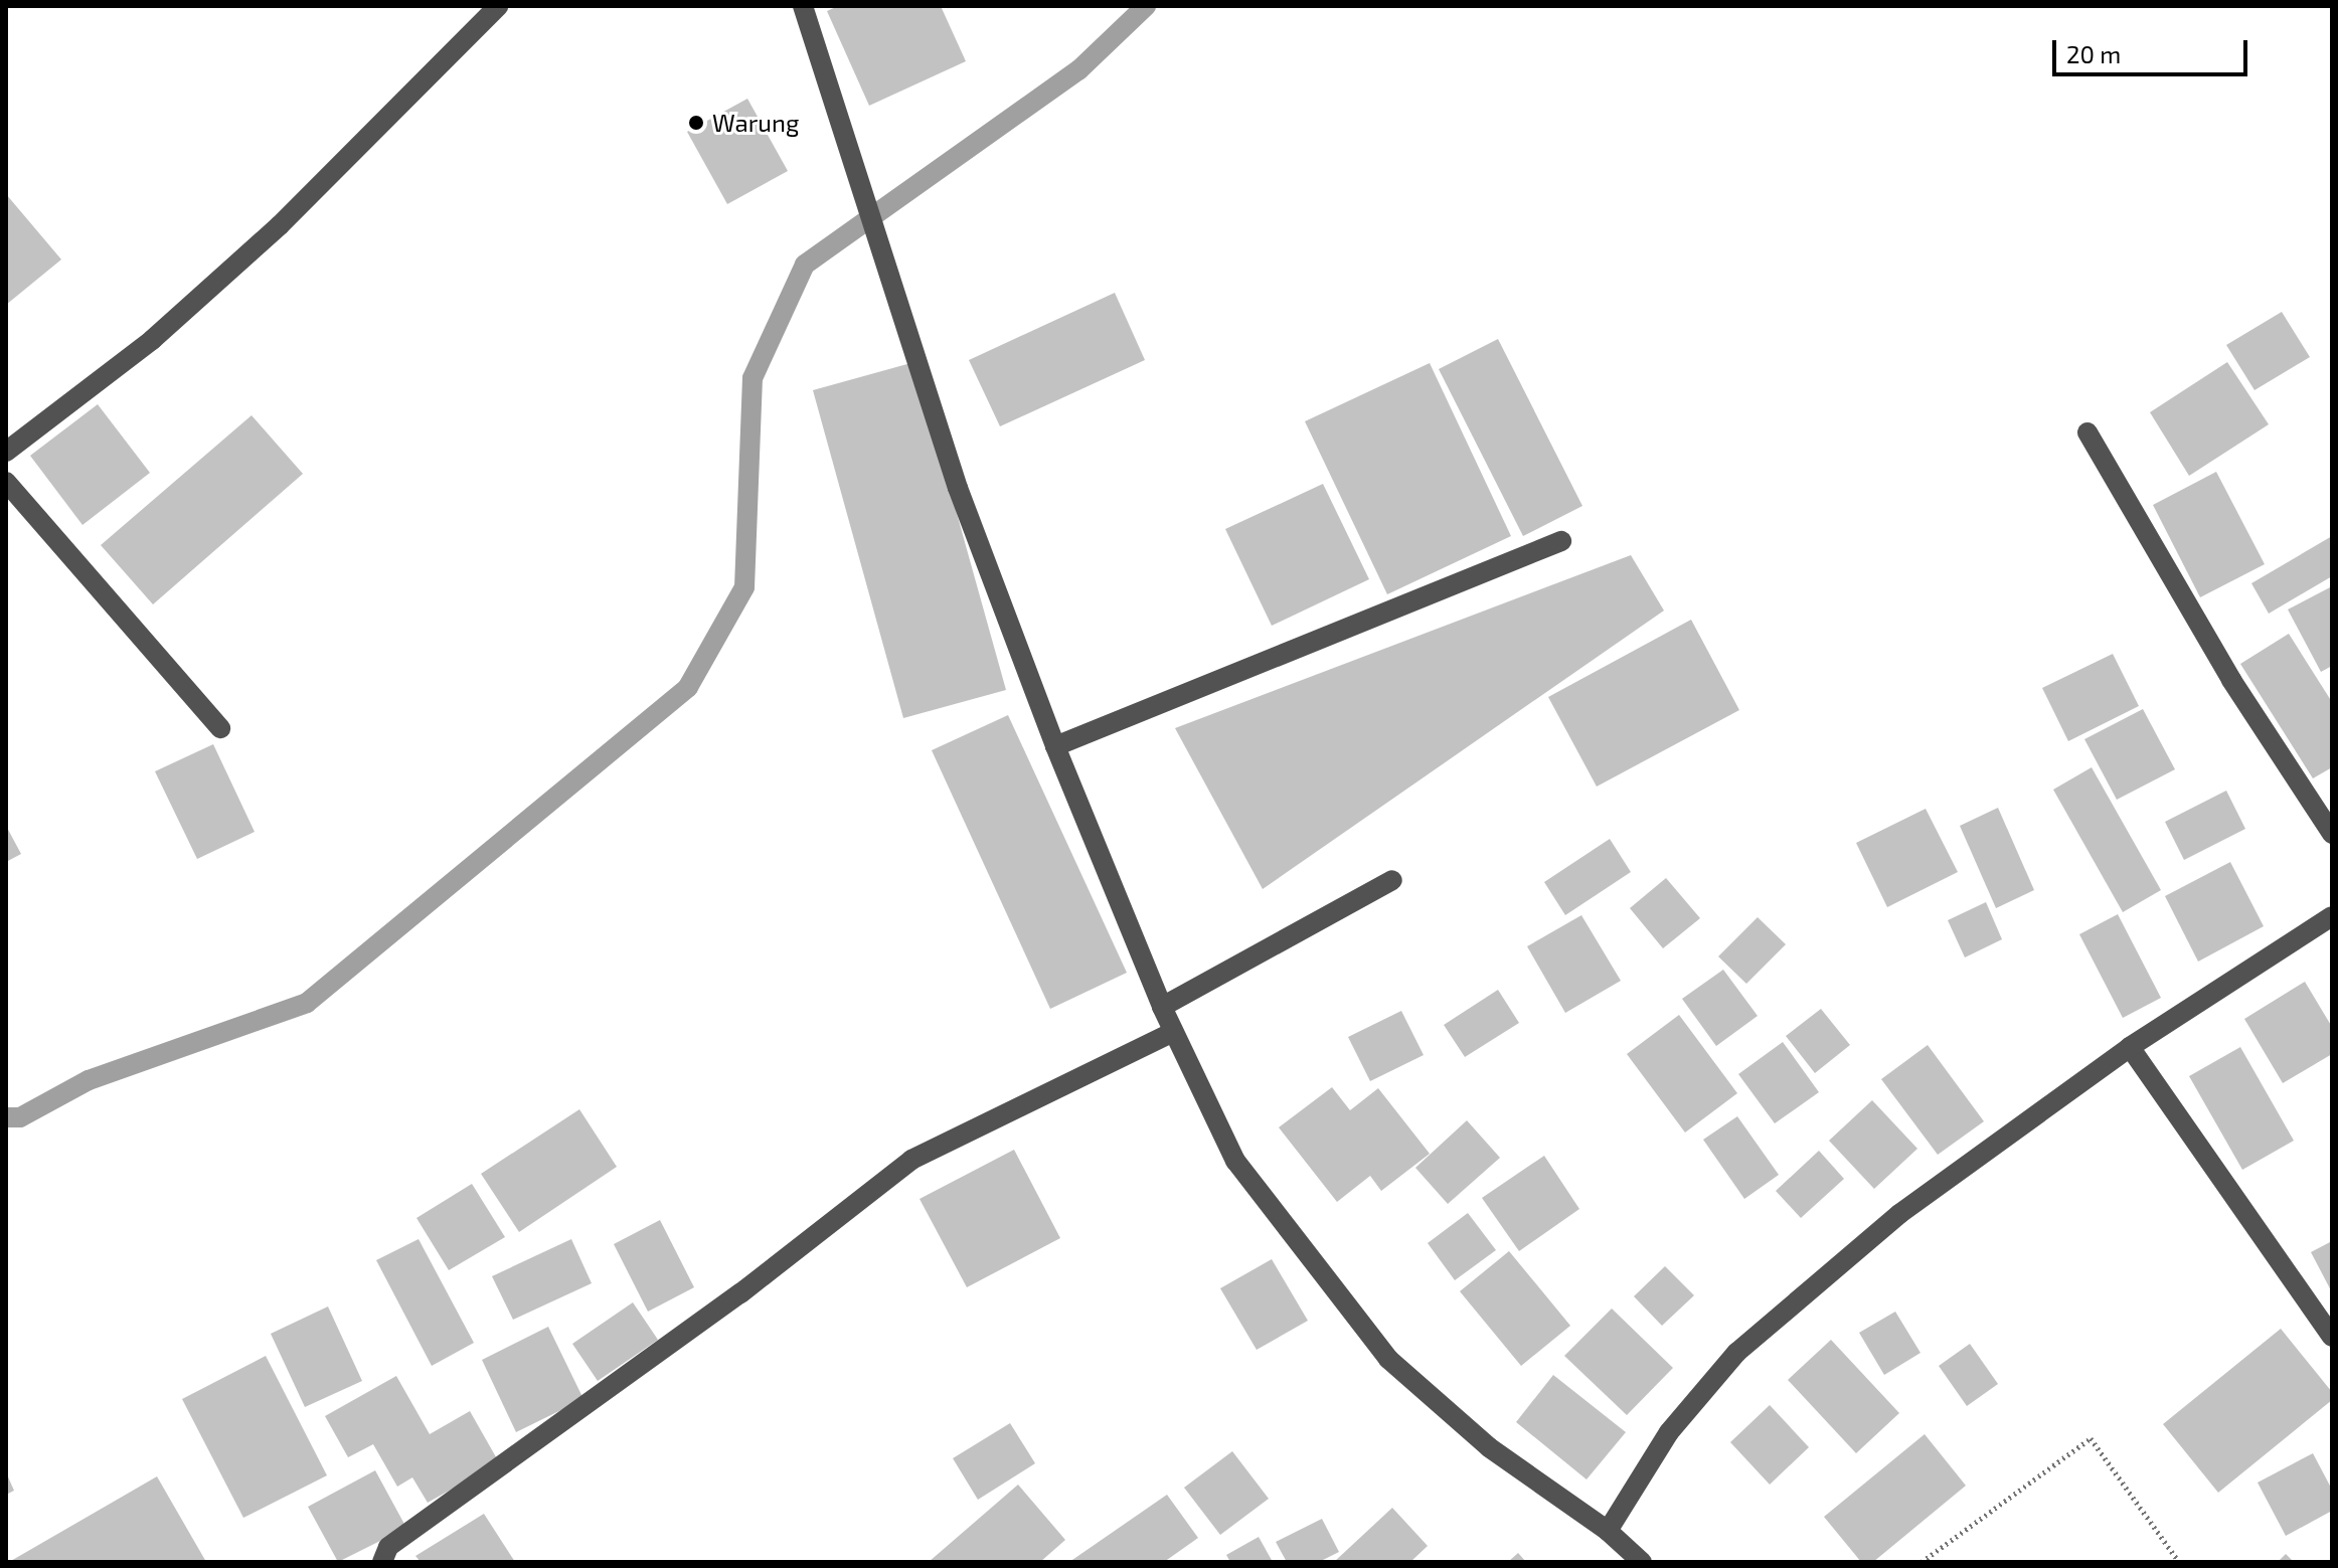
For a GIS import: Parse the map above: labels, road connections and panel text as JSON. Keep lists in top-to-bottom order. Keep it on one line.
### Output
{"places":["Warung"],"scale_bar":"20 m"}
